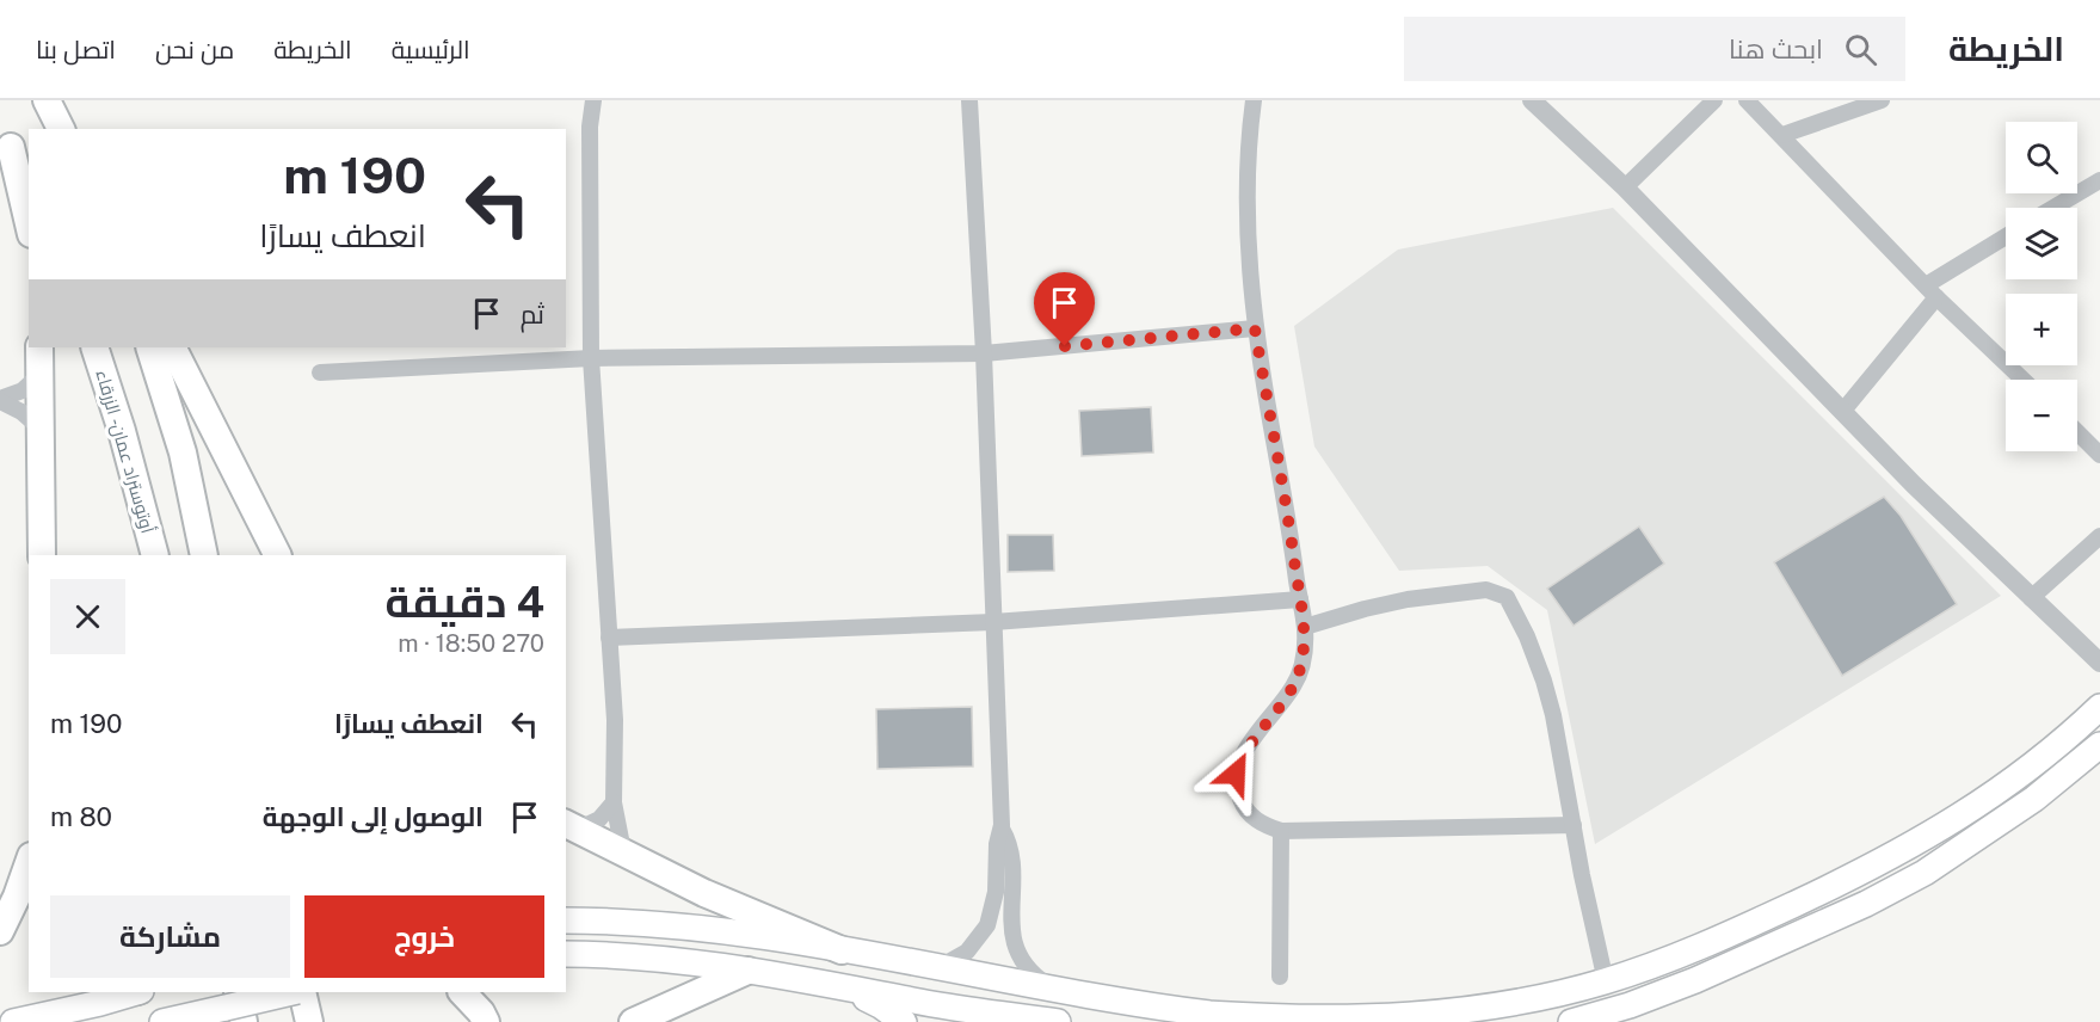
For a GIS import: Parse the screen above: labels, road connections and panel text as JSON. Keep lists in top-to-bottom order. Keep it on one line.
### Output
{"streets":{"highway":["أوتوستراد عمان - الزرقاء"]},"page":{"header":"الخريطة","search":"ابحث هنا","nav":["الرئيسية","الخريطة","من نحن","اتصل بنا"],"map_buttons":["+","−"],"turn":["190 m","انعطف يسارًا"],"then":"ثم","heading":["4 دقيقة","270 m · 18:50"],"list":[{"name":"انعطف يسارًا","value":"190 m"},{"name":"الوصول إلى الوجهة","value":"80 m"}],"buttons":["خروج","مشاركة"]}}
